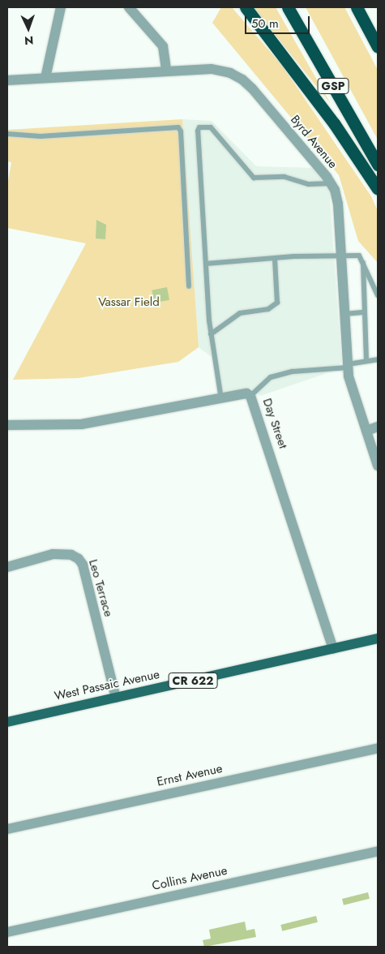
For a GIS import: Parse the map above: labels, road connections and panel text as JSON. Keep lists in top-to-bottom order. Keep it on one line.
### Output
{"streets":{"highway":["GSP"],"main road":["CR 622","West Passaic Avenue"],"street":["Byrd Avenue","Day Street","Leo Terrace","Ernst Avenue","Collins Avenue"]},"crossings":[["Day Street","West Passaic Avenue"],["Leo Terrace","West Passaic Avenue"]],"parks":["Vassar Field"],"scale_bar":"50 m","north":"bottom"}
